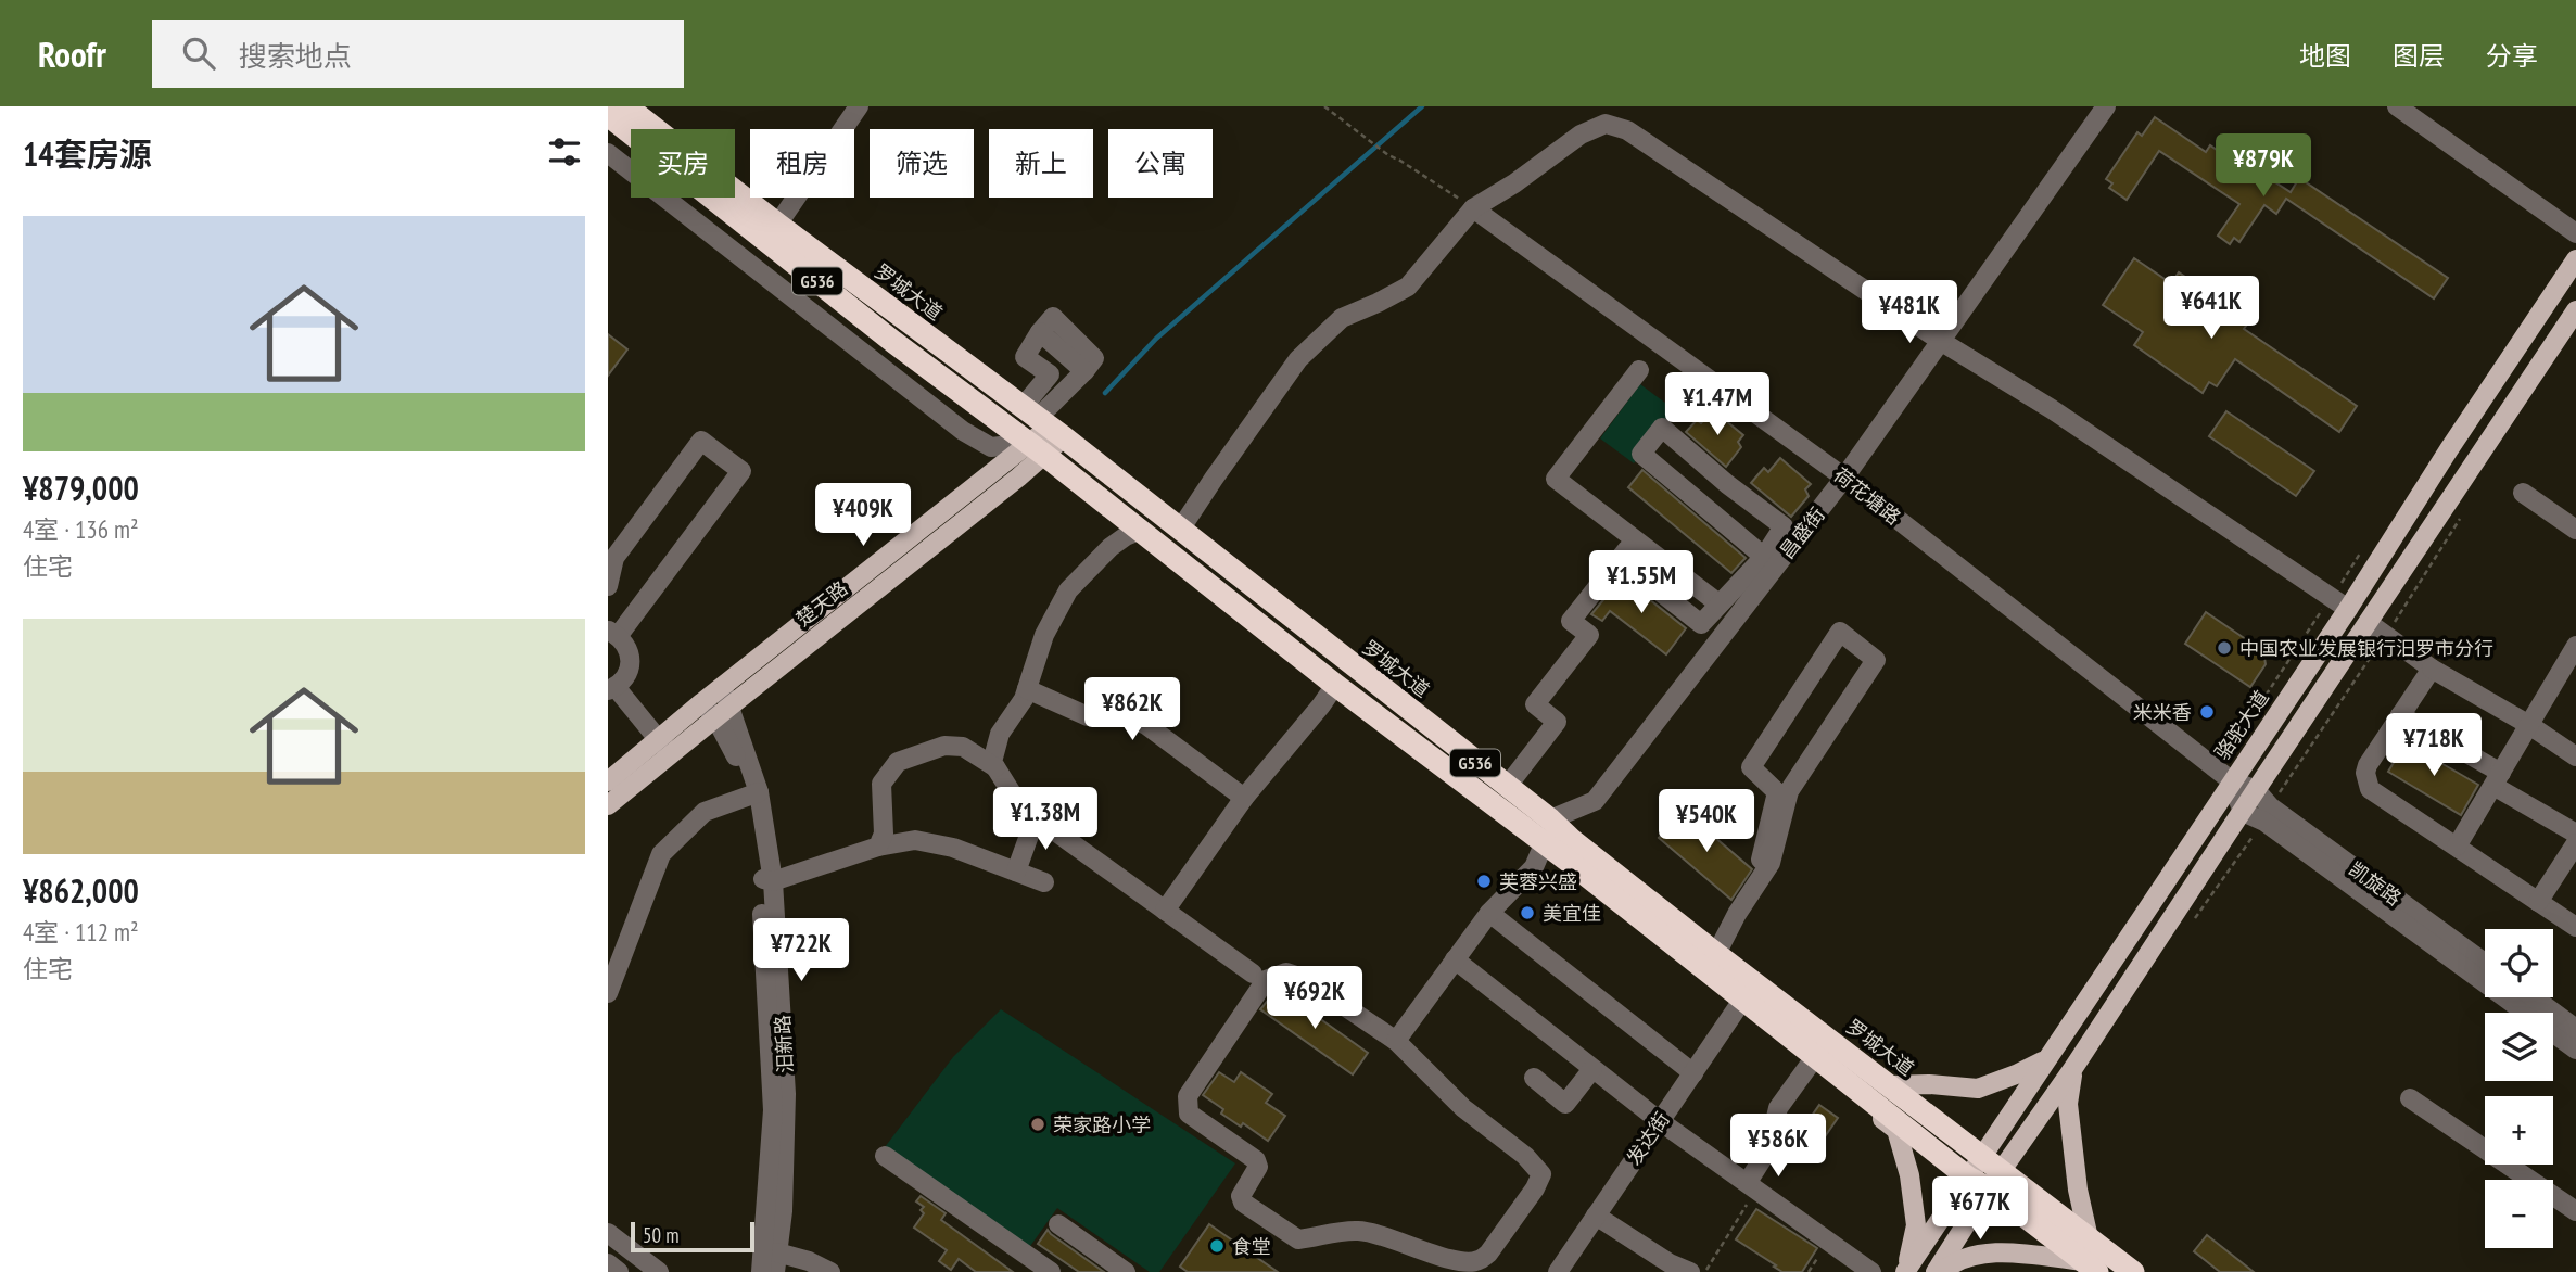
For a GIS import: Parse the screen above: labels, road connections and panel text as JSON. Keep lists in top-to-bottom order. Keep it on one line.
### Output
{"streets":{"highway":["G536","罗城大道"],"main road":["楚天路","骆驼大道"],"street":["荷花塘路","昌盛街","凯旋路","汨新路","发达街"]},"crossings":[["罗城大道","昌盛街"],["罗城大道","楚天路"],["罗城大道","骆驼大道"],["荷花塘路","昌盛街"],["荷花塘路","骆驼大道"],["荷花塘路","凯旋路"],["楚天路","汨新路"]],"places":["中国农业发展银行汨罗市分行","米米香","芙蓉兴盛","美宜佳","荣家路小学","食堂"],"scale_bar":"50 m","page":{"header":"Roofr","search":"搜索地点","nav":["地图","图层","分享"],"heading":"14套房源","chip":["买房","租房","筛选","新上","公寓"],"price":["¥879K","¥641K","¥481K","¥1.47M","¥409K","¥1.55M","¥862K","¥718K","¥1.38M","¥540K","¥722K","¥692K","¥586K","¥677K"],"list":[{"name":"¥879,000","note":"4室 · 136 m² · 住宅"},{"name":"¥862,000","note":"4室 · 112 m² · 住宅"}],"map_buttons":["+","−"],"scale":"50 m"}}
